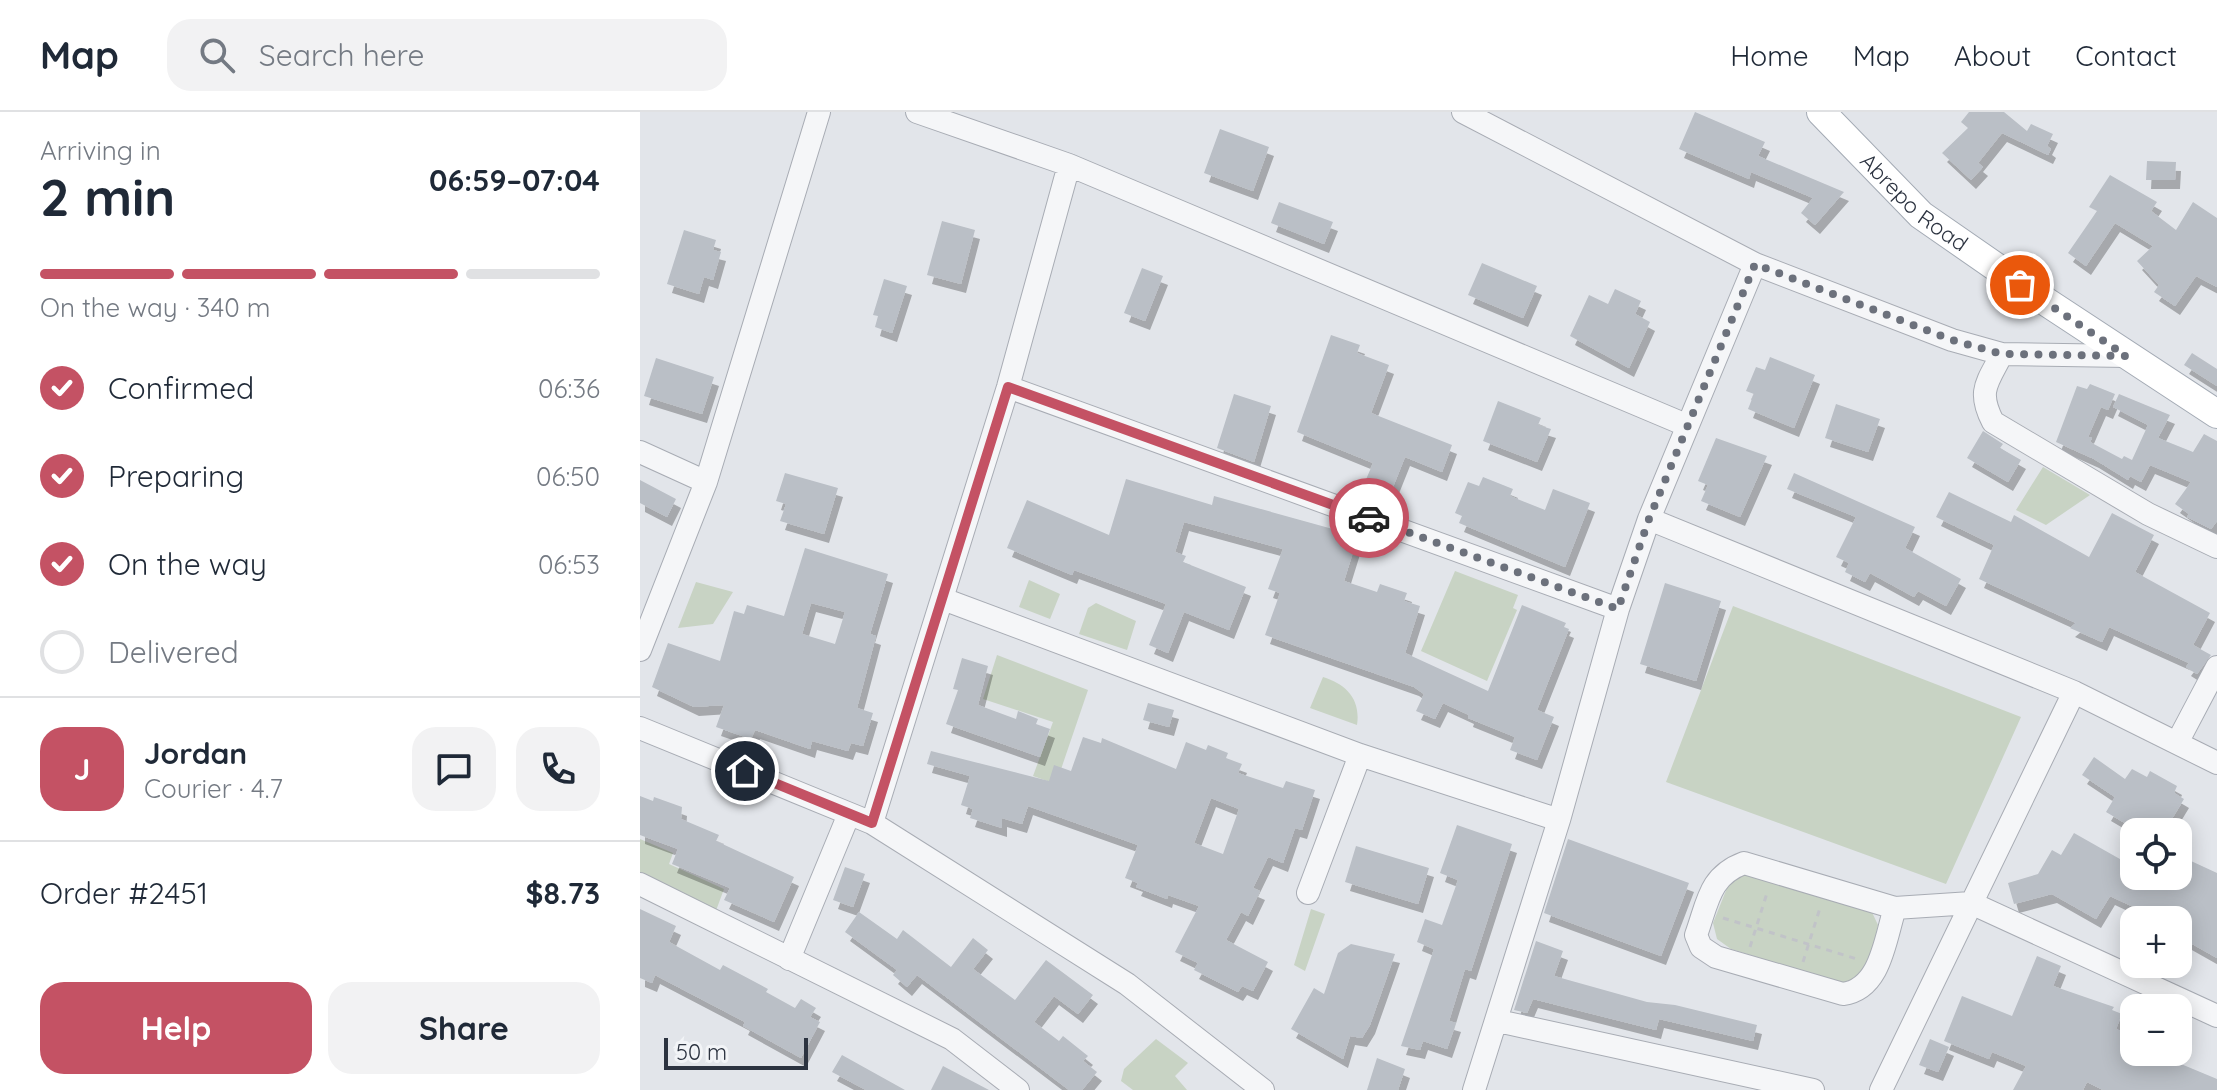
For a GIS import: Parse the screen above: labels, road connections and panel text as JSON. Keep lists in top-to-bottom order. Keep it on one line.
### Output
{"streets":{"main road":["Abrepo Road"]},"scale_bar":"50 m","page":{"header":"Map","search":"Search here","nav":["Home","Map","About","Contact"],"heading":["2 min","Arriving in","06:59–07:04"],"panel":["Jordan","Courier · 4.7","Order #2451","$8.73"],"bar":"On the way · 340 m","list":[["Confirmed","06:36"],["Preparing","06:50"],["On the way","06:53"],"Delivered"],"round":"J","map_buttons":["+","−"],"buttons":["Help","Share"],"scale":"50 m"}}
